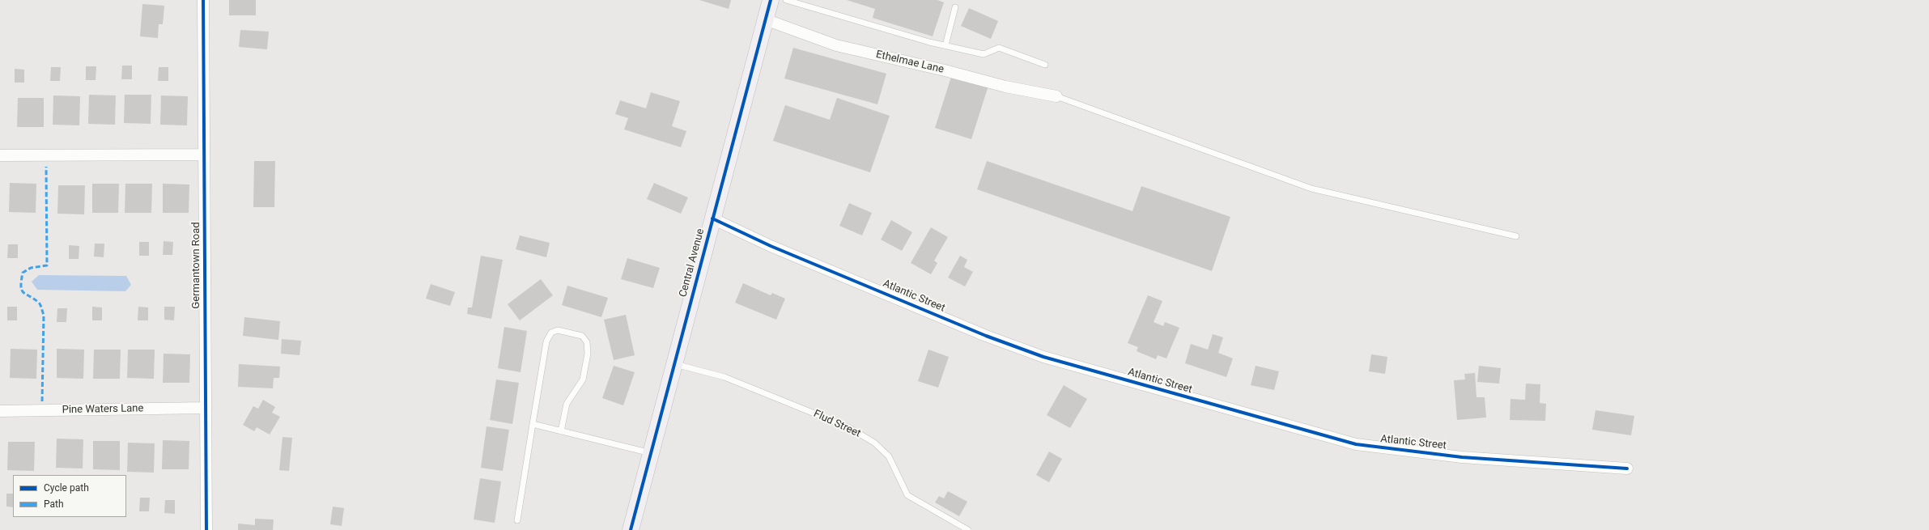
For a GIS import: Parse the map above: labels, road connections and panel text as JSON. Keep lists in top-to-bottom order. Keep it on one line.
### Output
{"streets":{"street":["Ethelmae Lane","Central Avenue","Germantown Road","Atlantic Street","Pine Waters Lane"],"lane":["Flud Street"]},"crossings":[["Ethelmae Lane","Central Avenue"],["Central Avenue","Atlantic Street"],["Central Avenue","Flud Street"],["Germantown Road","Pine Waters Lane"]],"legend":["Cycle path","Path"]}
